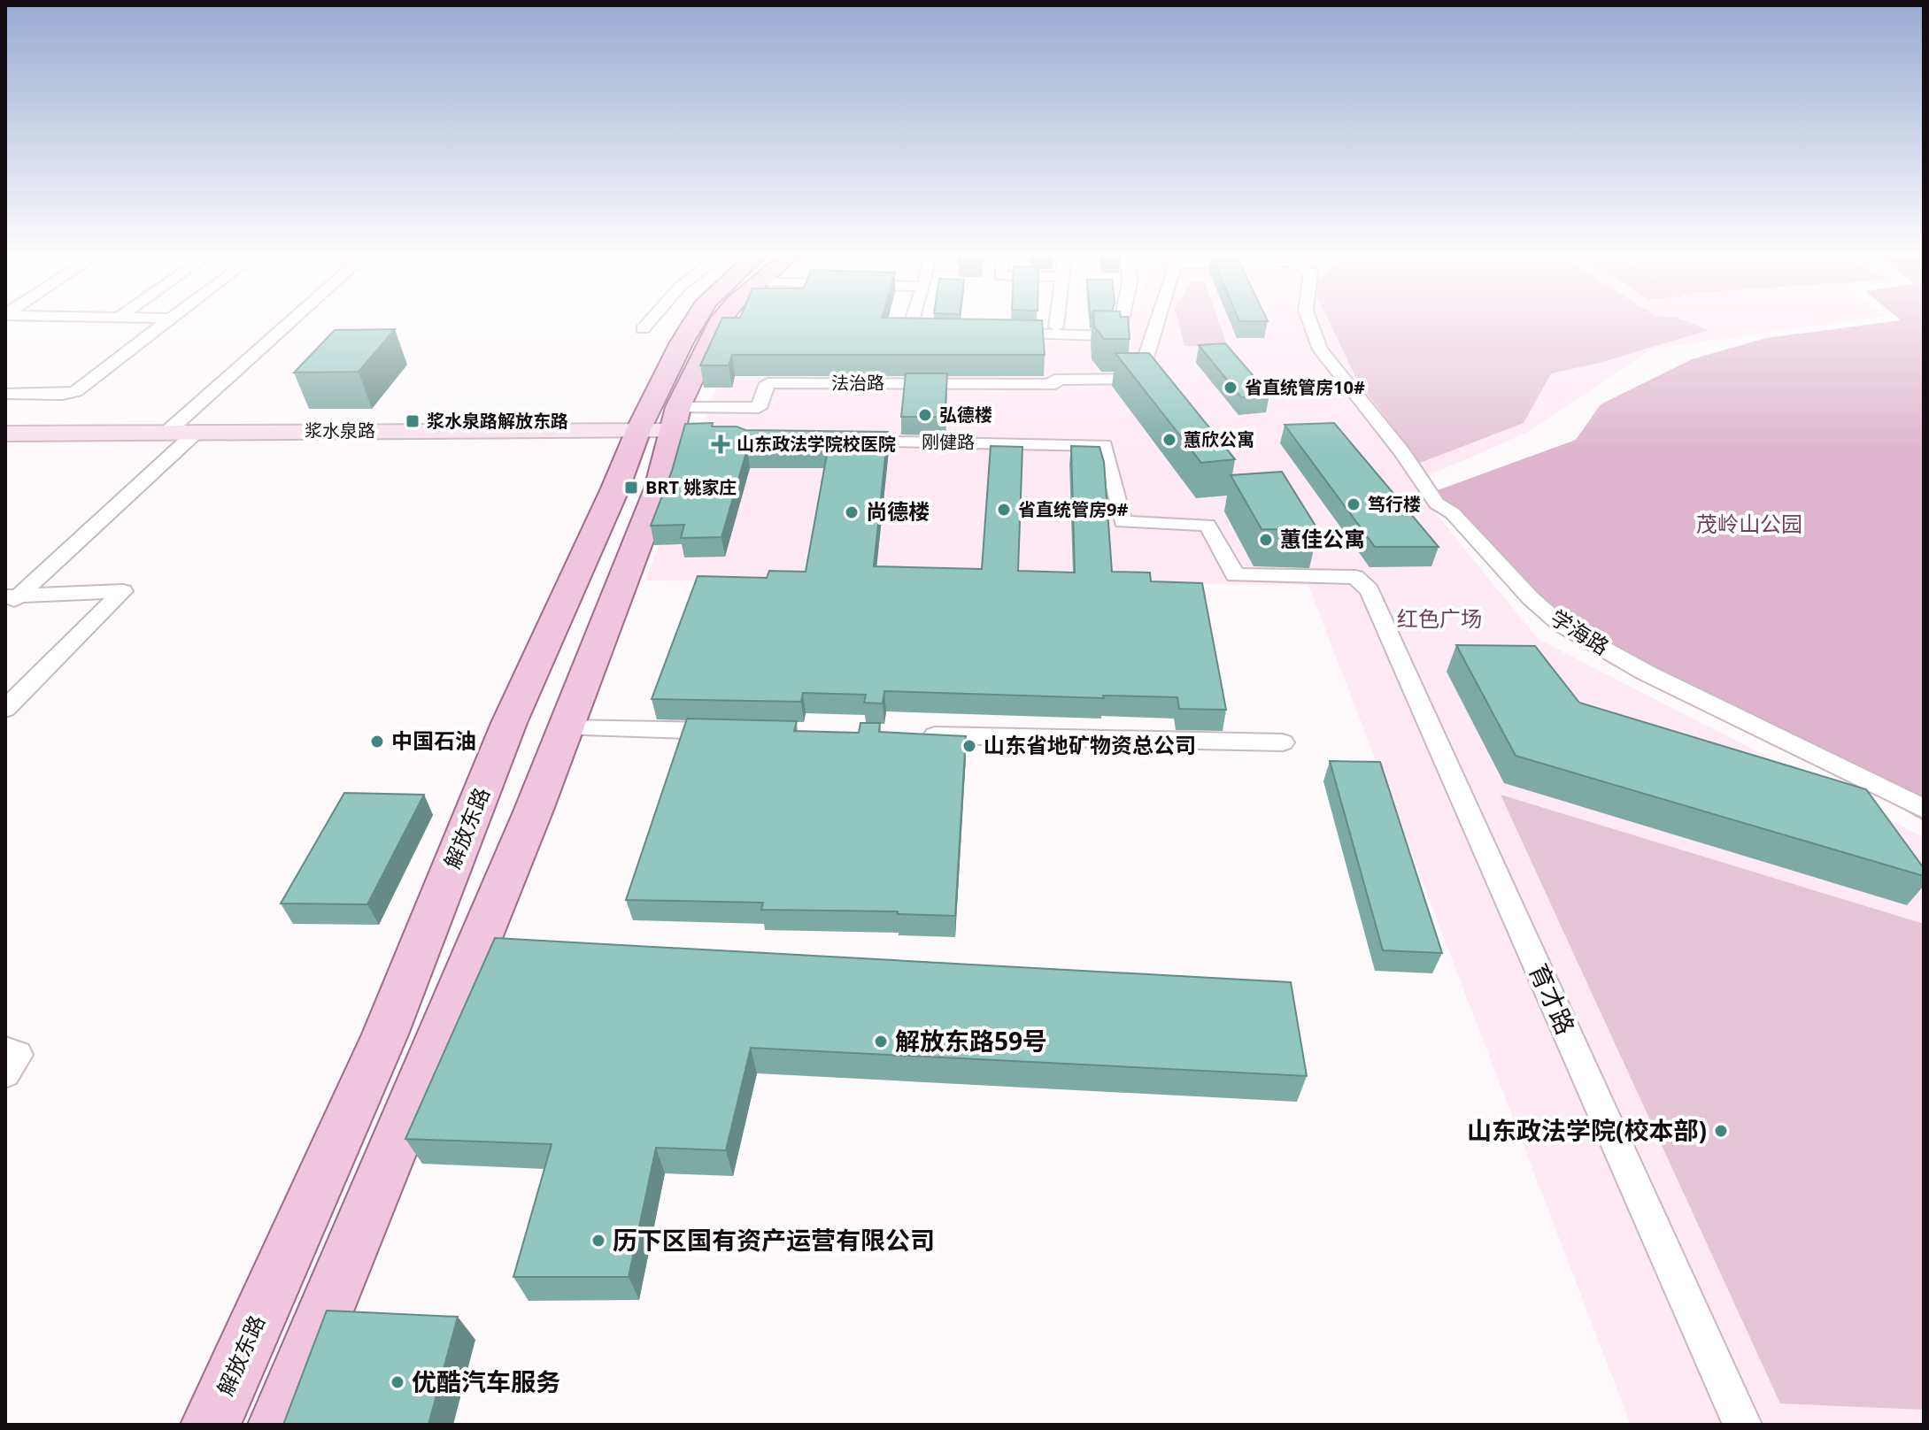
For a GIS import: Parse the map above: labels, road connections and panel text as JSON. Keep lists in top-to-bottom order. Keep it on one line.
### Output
{"streets":{"main road":["浆水泉路","解放东路"],"street":["法治路","刚健路","学海路","育才路"]},"crossings":[["法治路","浆水泉路"],["法治路","解放东路"],["浆水泉路","解放东路"],["刚健路","育才路"]],"parks":["茂岭山公园","红色广场"],"places":{"other":["省直统管房10#","弘德楼","蕙欣公寓","笃行楼","省直统管房9#","尚德楼","蕙佳公寓","中国石油","山东省地矿物资总公司","解放东路59号","山东政法学院(校本部)","历下区国有资产运营有限公司","优酷汽车服务"],"transit":["浆水泉路解放东路","BRT 姚家庄"],"health":["山东政法学院校医院"]}}
